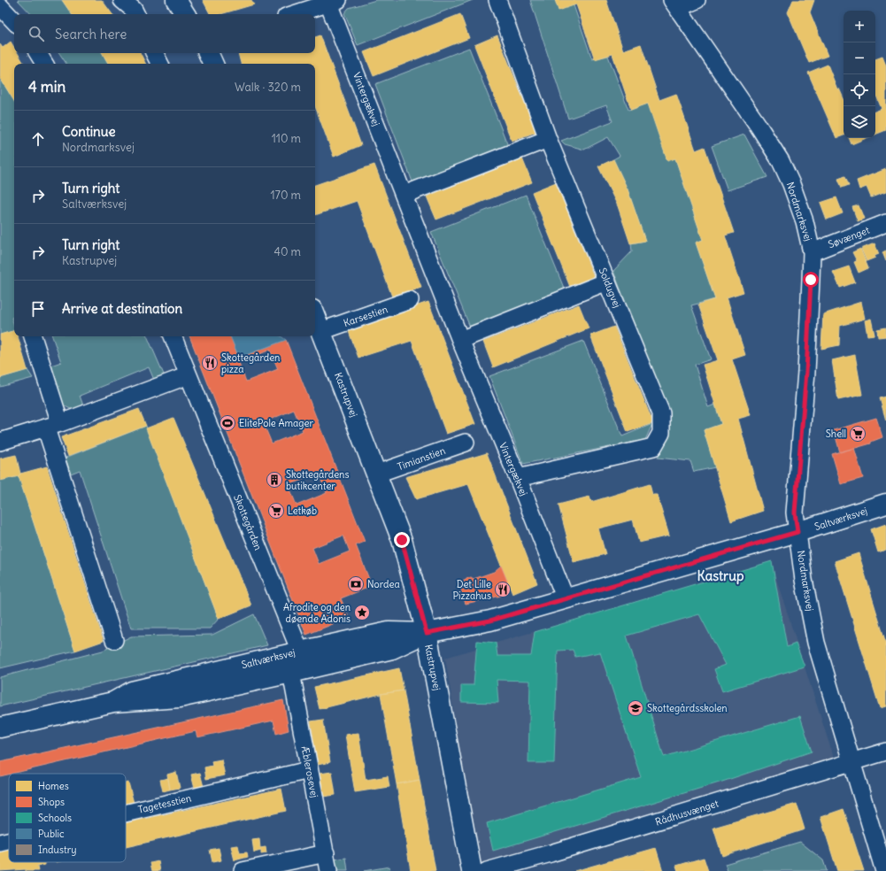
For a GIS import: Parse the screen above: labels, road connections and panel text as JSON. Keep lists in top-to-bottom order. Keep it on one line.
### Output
{"streets":{"street":["Vintergækvej","Nordmarksvej","Søvænget","Soldugvej","Karsestien","Kastrupvej","Timianstien","Saltværksvej","Skottegården","Æblerosevej","Tagetesstien","Rådhusvænget"]},"crossings":[["Vintergækvej","Soldugvej"],["Vintergækvej","Saltværksvej"],["Nordmarksvej","Søvænget"],["Nordmarksvej","Saltværksvej"],["Nordmarksvej","Rådhusvænget"],["Karsestien","Kastrupvej"],["Kastrupvej","Timianstien"],["Kastrupvej","Saltværksvej"],["Saltværksvej","Skottegården"],["Saltværksvej","Æblerosevej"],["Skottegården","Æblerosevej"],["Æblerosevej","Tagetesstien"]],"districts":["Kastrup"],"places":{"restaurant":["Skottegården pizza","Det Lille Pizzahus"],"sports":["ElitePole Amager"],"supermarket":["Shell","Letkøb"],"building":["Skottegårdens butikcenter"],"bank":["Nordea"],"place":["Afrodite og den døende Adonis"],"school or university":["Skottegårdsskolen"]},"legend":["Homes","Shops","Schools","Public","Industry"],"page":{"map_buttons":["+","−"],"search":"Search here","heading":["4 min","Walk · 320 m"],"list":[["Continue","Nordmarksvej","110 m"],["Turn right","Saltværksvej","170 m"],["Turn right","Kastrupvej","40 m"],"Arrive at destination"]}}
